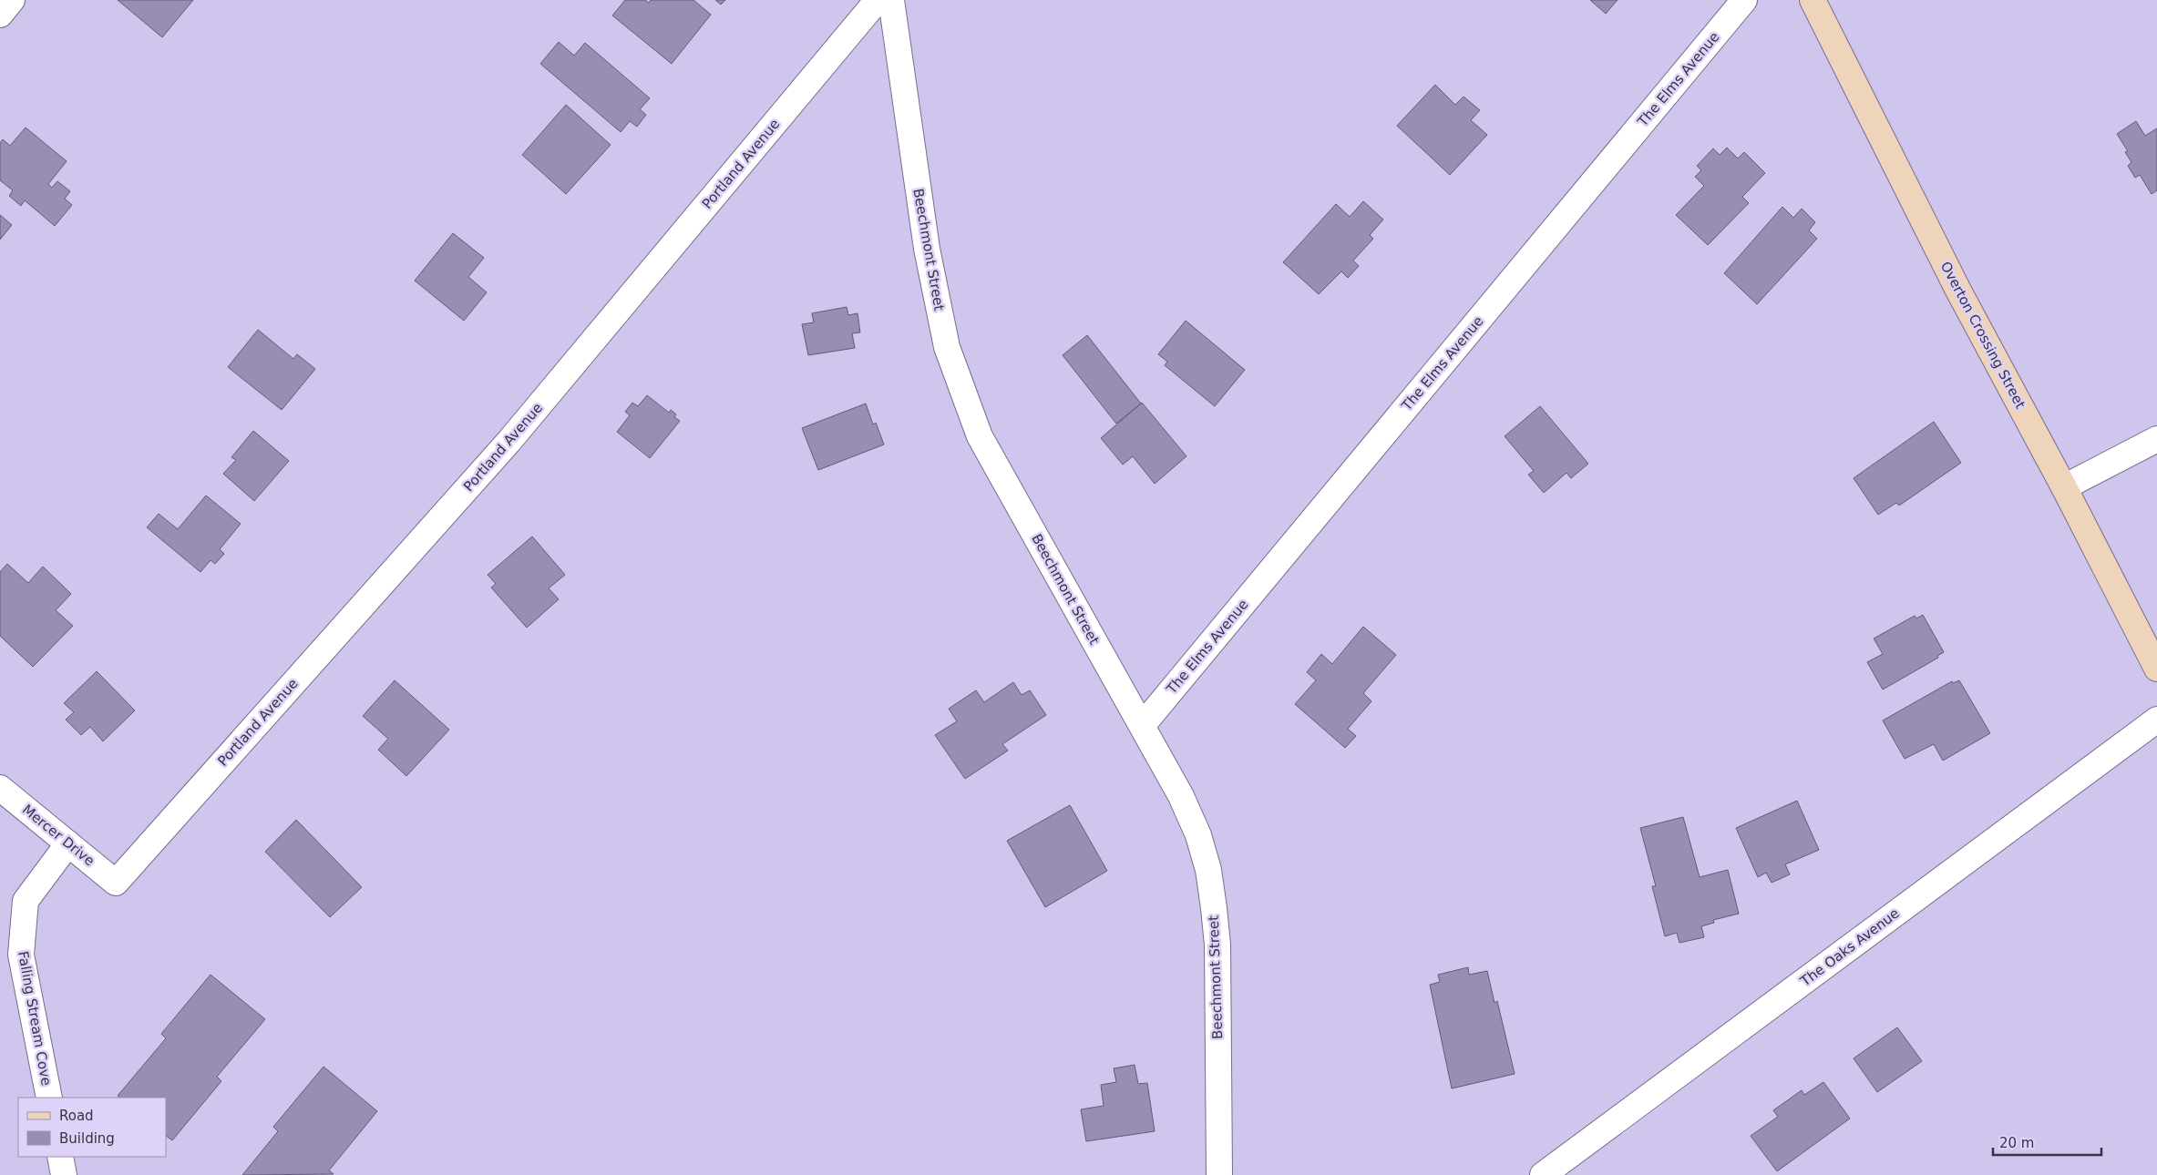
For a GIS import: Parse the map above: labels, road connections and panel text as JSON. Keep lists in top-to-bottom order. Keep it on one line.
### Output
{"streets":{"main road":["Overton Crossing Street"],"street":["The Elms Avenue","Portland Avenue","Beechmont Street","Mercer Drive","The Oaks Avenue","Falling Stream Cove"]},"crossings":[["The Elms Avenue","Beechmont Street"],["Portland Avenue","Mercer Drive"],["Mercer Drive","Falling Stream Cove"]],"legend":["Road","Building"],"scale_bar":"20 m"}
